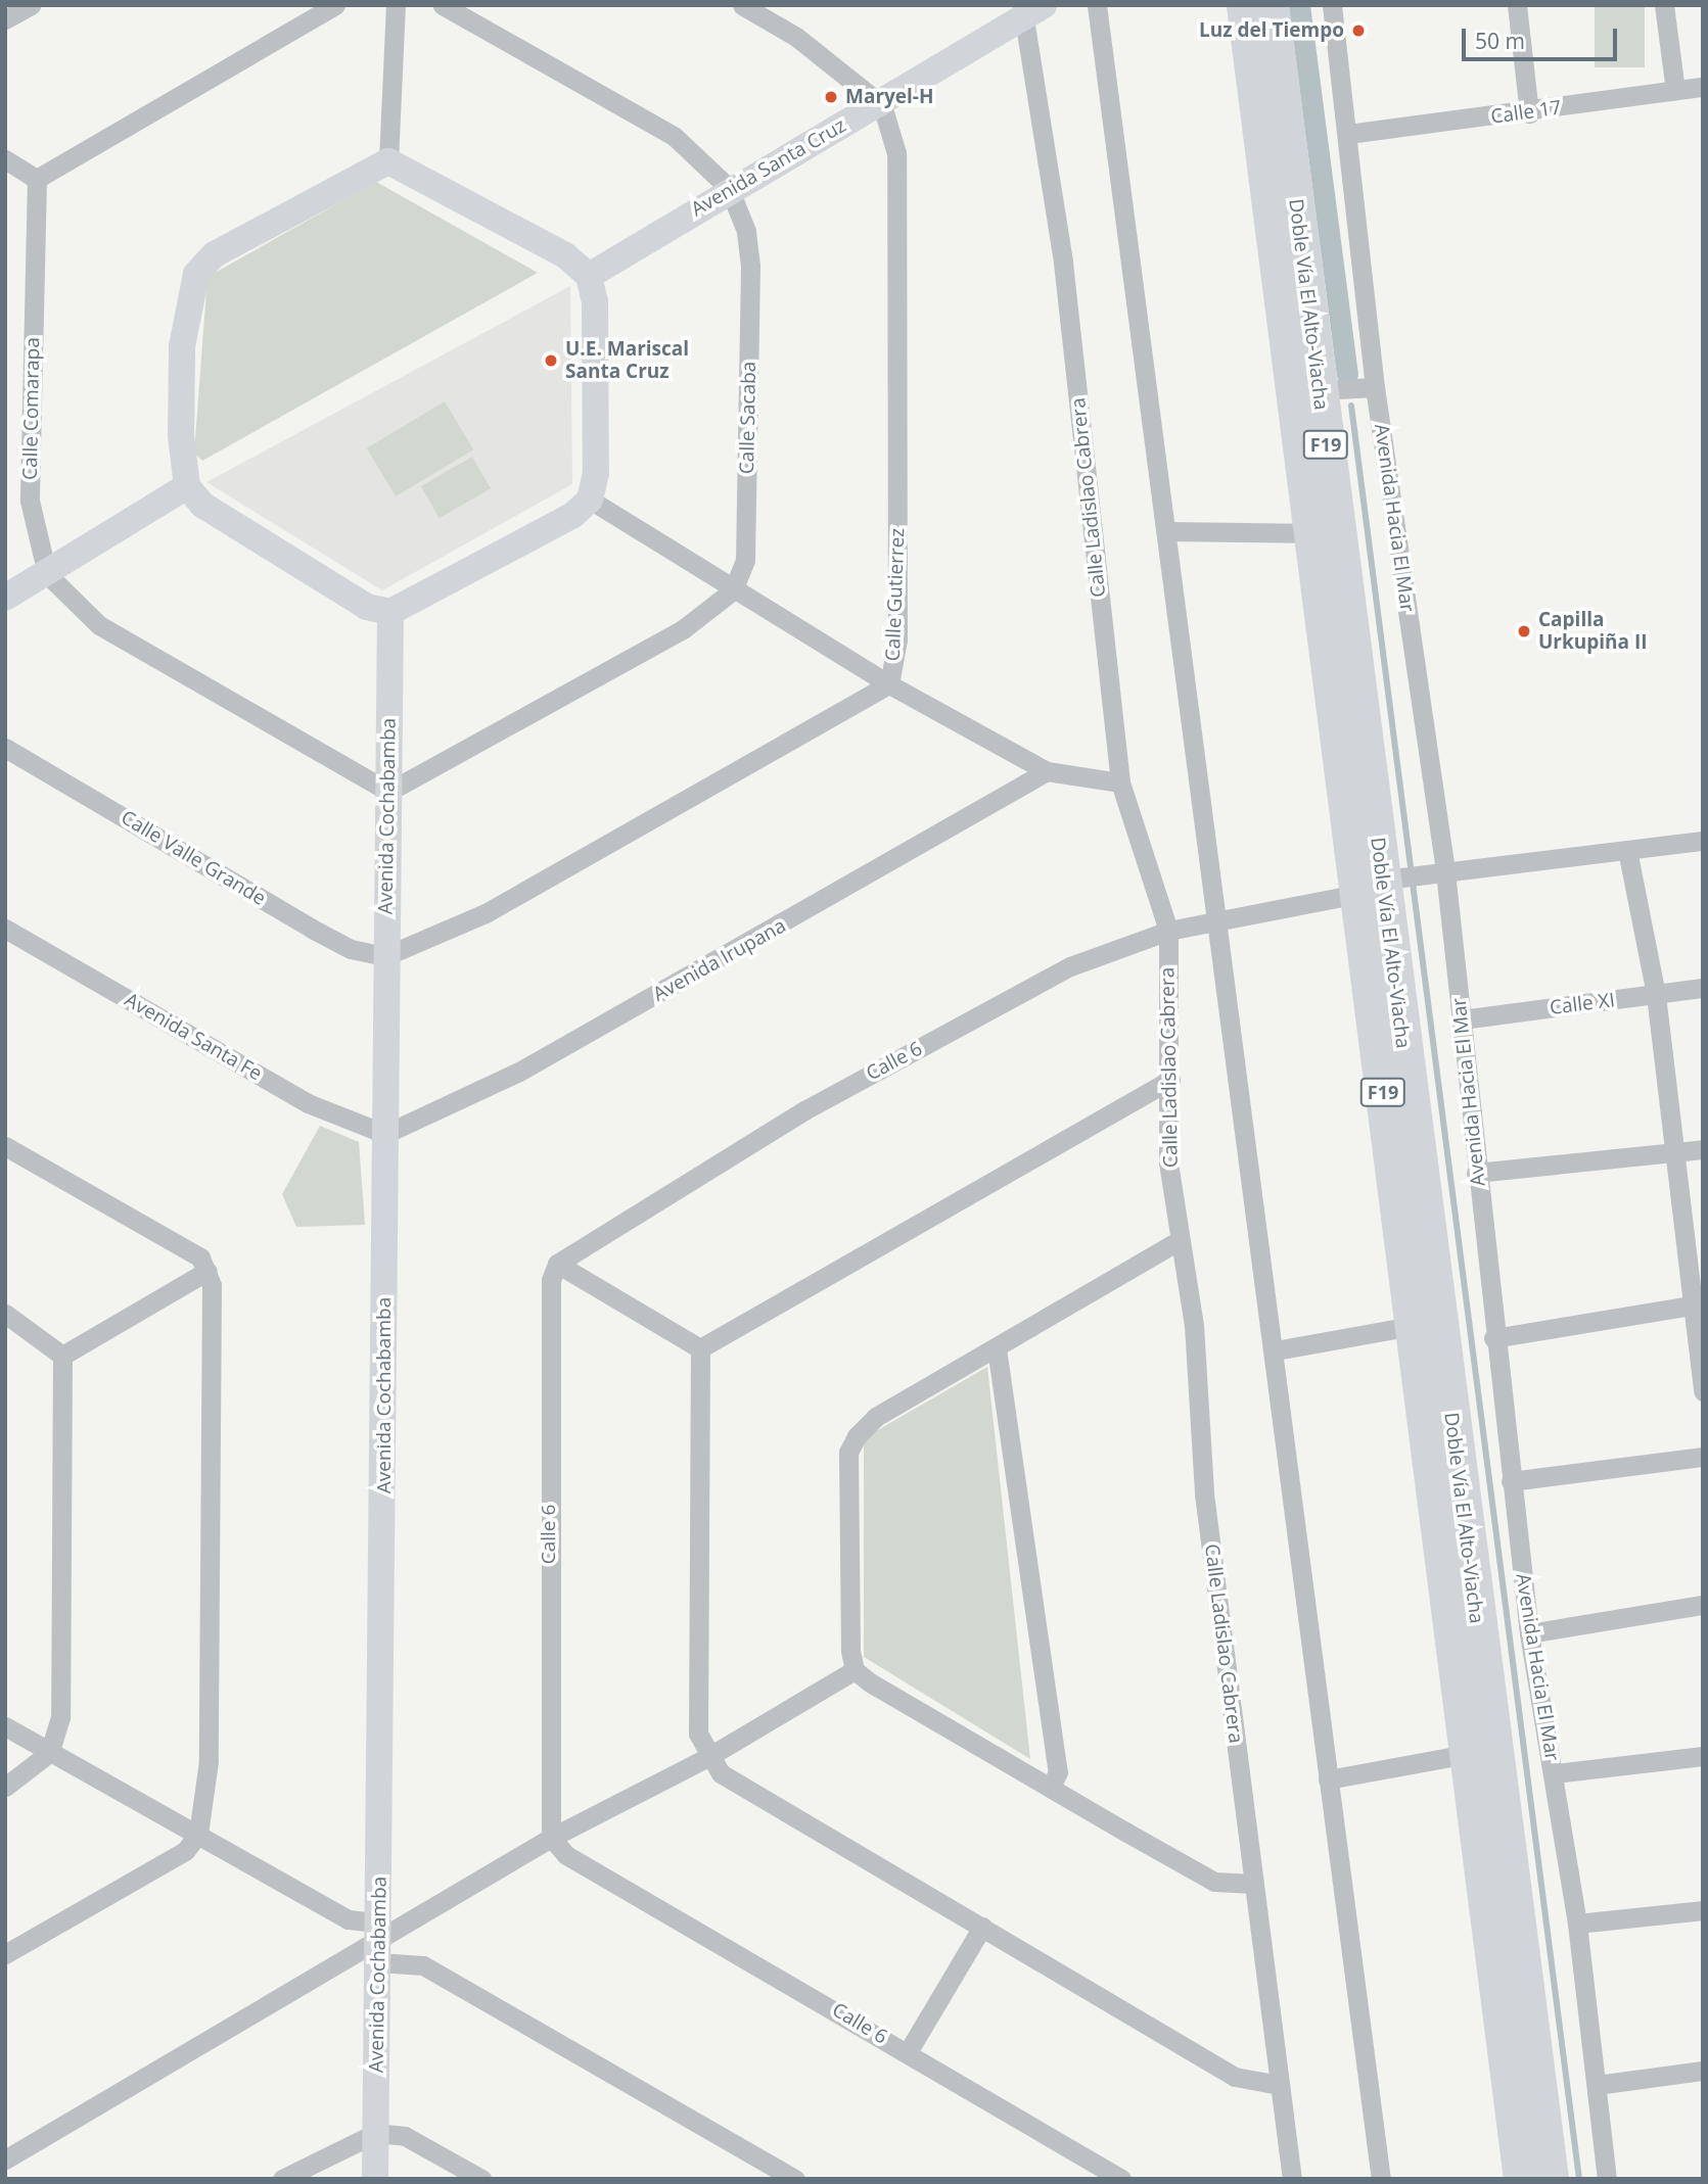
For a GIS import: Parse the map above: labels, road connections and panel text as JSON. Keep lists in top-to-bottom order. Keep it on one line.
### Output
{"streets":{"highway":["Doble Vía El Alto-Viacha","F19"],"street":["Calle 17","Avenida Santa Cruz","Calle Comarapa","Calle Sacaba","Calle Ladislao Cabrera","Avenida Hacia El Mar","Calle Gutierrez","Avenida Cochabamba","Calle Valle Grande","Avenida Irupana","Calle XI","Avenida Santa Fe","Calle 6"]},"crossings":[["Calle 17","Avenida Hacia El Mar"],["Avenida Santa Cruz","Calle Sacaba"],["Avenida Santa Cruz","Calle Ladislao Cabrera"],["Avenida Santa Cruz","Calle Gutierrez"],["Doble Vía El Alto-Viacha","Calle 6"],["Calle Ladislao Cabrera","Calle 6"],["Avenida Hacia El Mar","Calle XI"],["Avenida Hacia El Mar","Calle 6"],["Calle Gutierrez","Avenida Cochabamba"],["Calle Gutierrez","Calle Valle Grande"],["Avenida Cochabamba","Calle Valle Grande"],["Avenida Cochabamba","Avenida Irupana"],["Avenida Cochabamba","Avenida Santa Fe"],["Avenida Irupana","Avenida Santa Fe"]],"places":["Luz del Tiempo","Maryel-H","U.E. Mariscal Santa Cruz","Capilla Urkupiña II"],"scale_bar":"50 m"}
